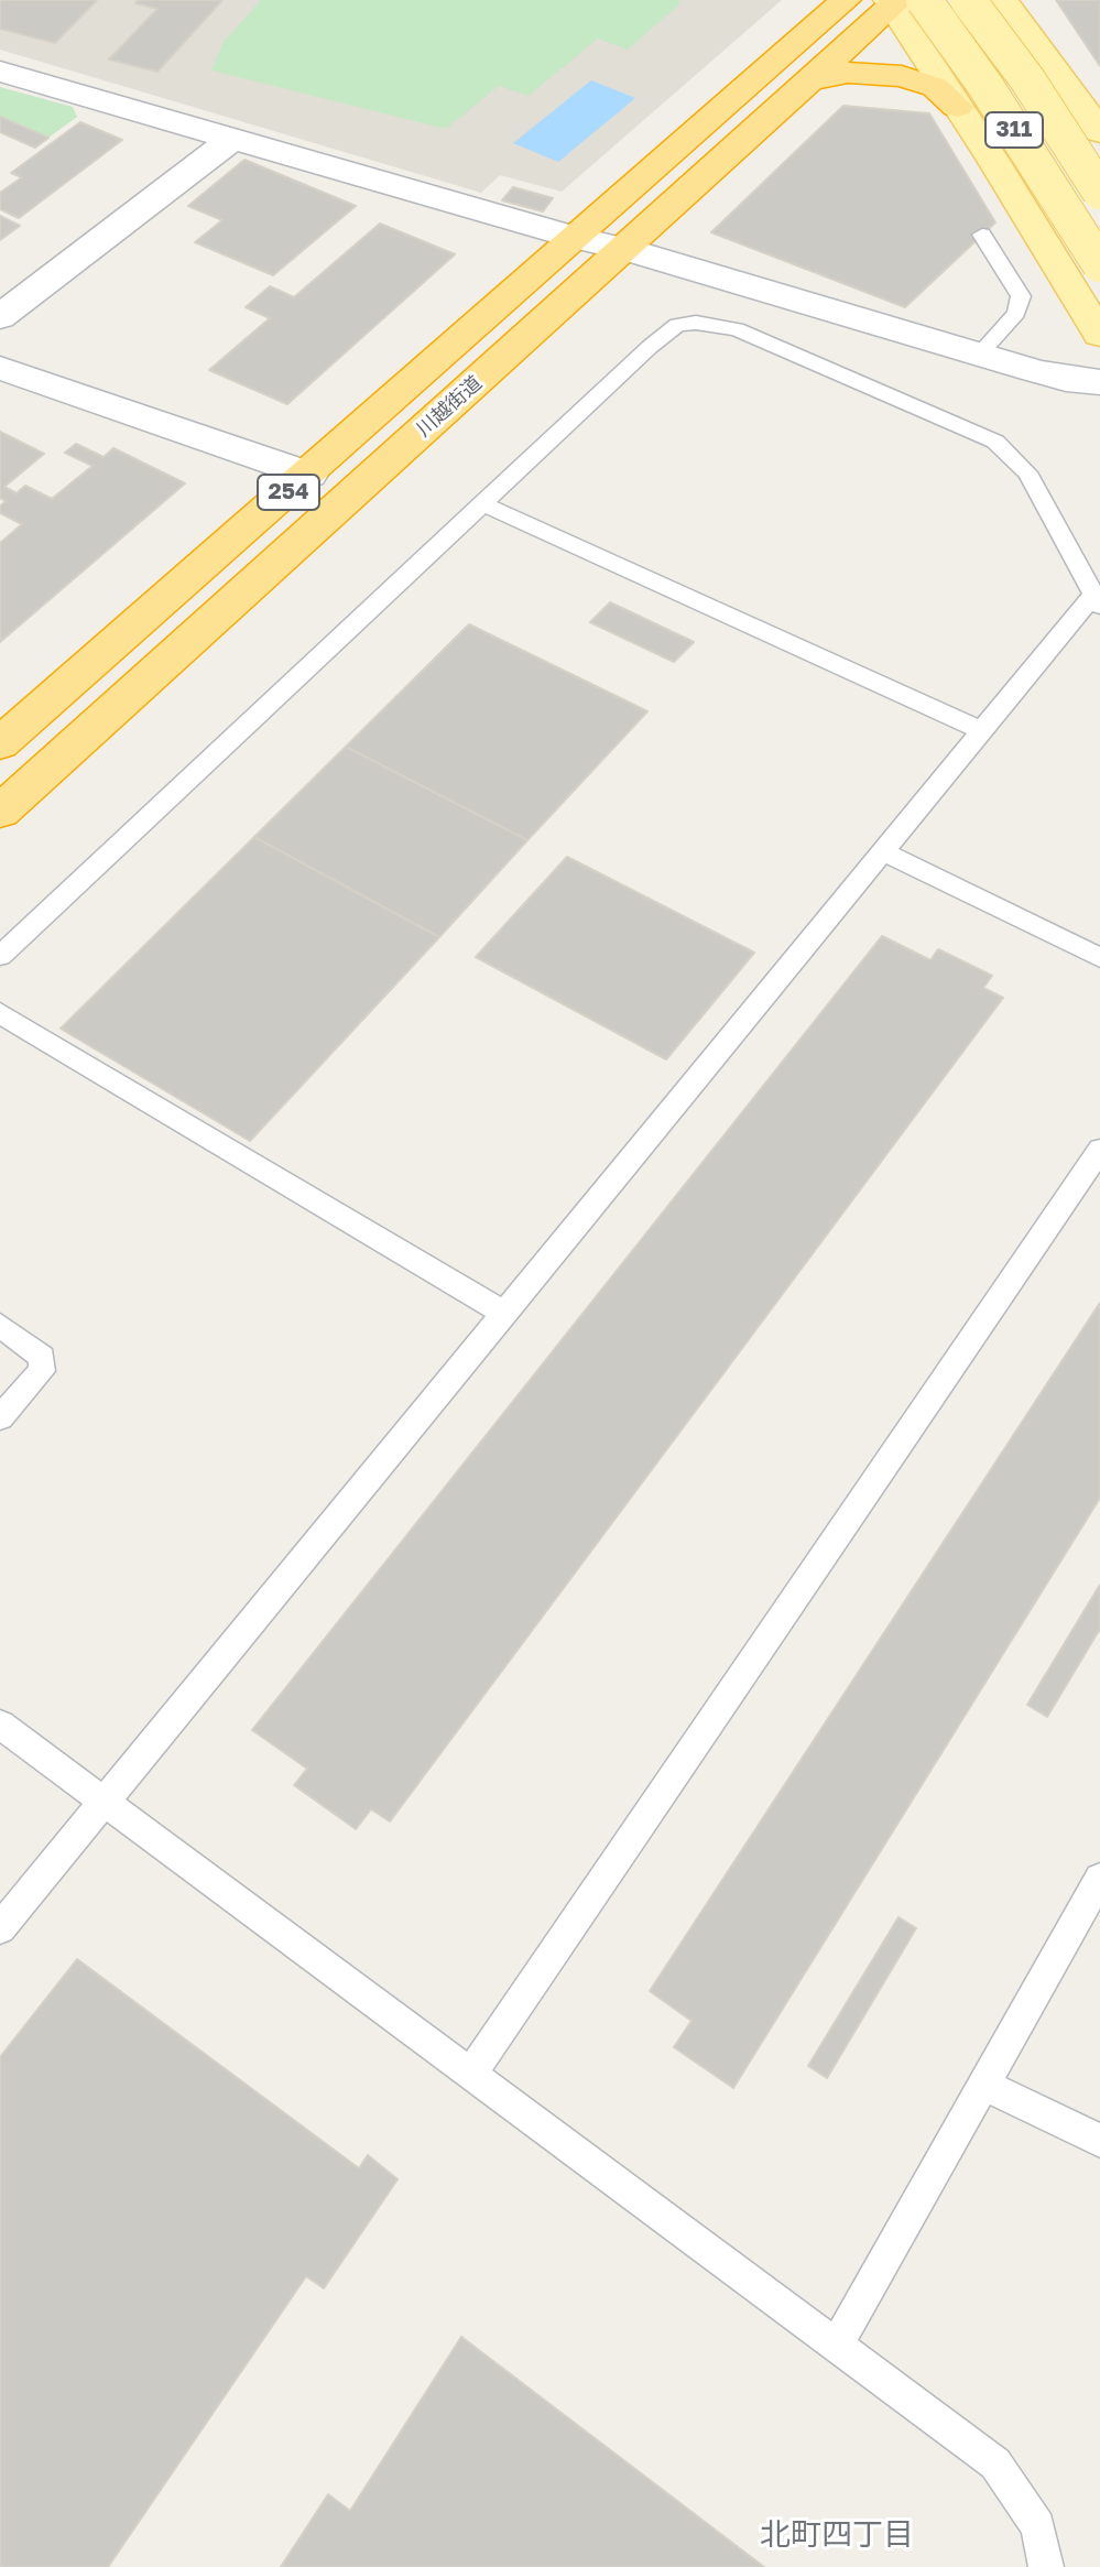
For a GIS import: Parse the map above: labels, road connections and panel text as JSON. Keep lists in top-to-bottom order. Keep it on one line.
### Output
{"streets":{"highway":["川越街道","254"],"main road":["311"]},"crossings":[["311","川越街道"]],"districts":["北町四丁目"]}
